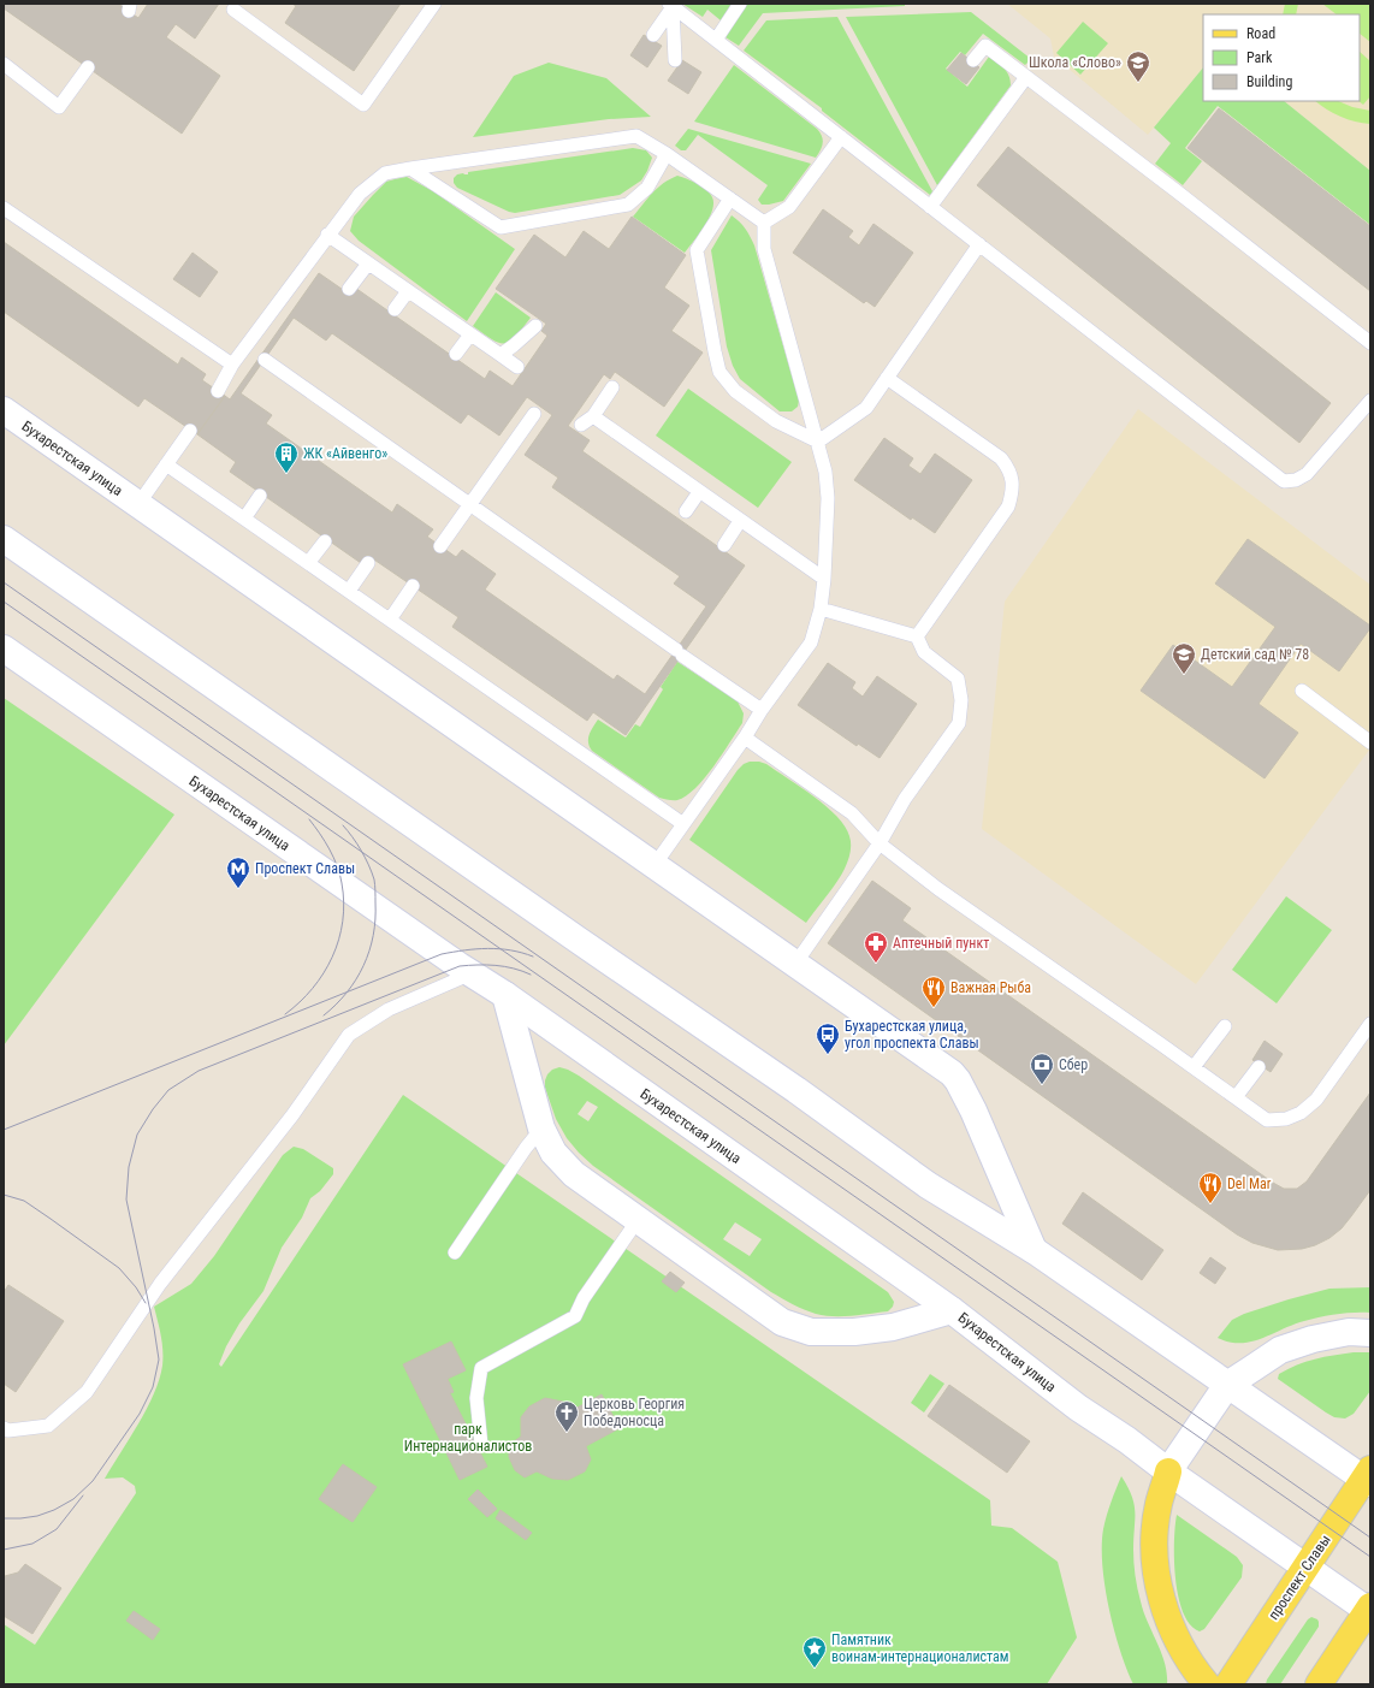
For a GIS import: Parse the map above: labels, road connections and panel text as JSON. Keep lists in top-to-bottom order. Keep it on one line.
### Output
{"streets":{"main road":["Бухарестская улица","проспект Славы"]},"crossings":[["Бухарестская улица","проспект Славы"]],"parks":["парк Интернационалистов"],"places":{"school or university":["Школа «Слово»","Детский сад № 78"],"building":["ЖК «Айвенго»"],"metro station":["Проспект Славы"],"pharmacy":["Аптечный пункт"],"restaurant":["Важная Рыба","Del Mar"],"bus stop":["Бухарестская улица, угол проспекта Славы"],"bank":["Сбер"],"church":["Церковь Георгия Победоносца"],"place":["Памятник воинам-интернационалистам"]},"legend":["Road","Park","Building"]}
